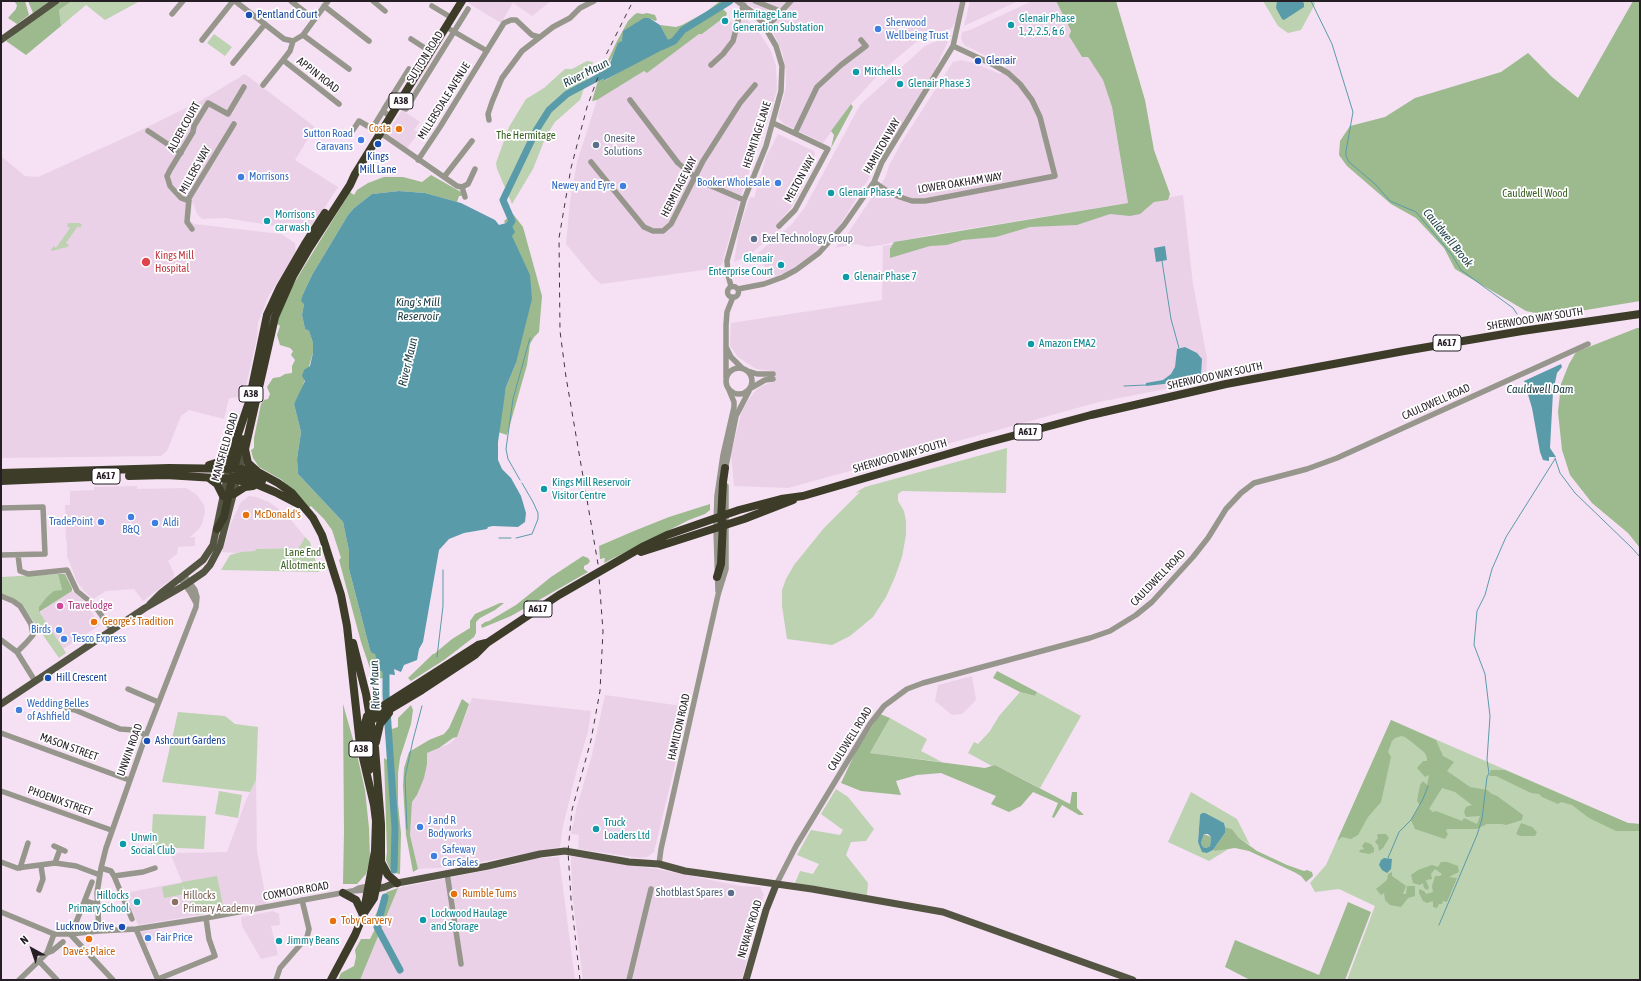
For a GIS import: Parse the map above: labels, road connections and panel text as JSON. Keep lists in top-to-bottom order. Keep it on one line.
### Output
{"streets":{"highway":["SUTTON ROAD","A38","SHERWOOD WAY SOUTH","A617","MANSFIELD ROAD"],"main road":["NEWARK ROAD"],"street":["APPIN ROAD","MILLERSDALE AVENUE","ALDER COURT","HERMITAGE LANE","HAMILTON WAY","MILLERS WAY","MELTON WAY","LOWER OAKHAM WAY","HERMITAGE WAY","CAULDWELL ROAD","HAMILTON ROAD","MASON STREET","UNWIN ROAD","PHOENIX STREET","COXMOOR ROAD"]},"crossings":[["SUTTON ROAD","MANSFIELD ROAD"],["A38","SHERWOOD WAY SOUTH"],["A38","A617"],["A38","COXMOOR ROAD"],["ALDER COURT","MILLERS WAY"],["HERMITAGE LANE","HAMILTON WAY"],["HERMITAGE LANE","MELTON WAY"],["HERMITAGE LANE","HAMILTON ROAD"],["HAMILTON WAY","LOWER OAKHAM WAY"],["HAMILTON WAY","HAMILTON ROAD"],["SHERWOOD WAY SOUTH","A617"],["SHERWOOD WAY SOUTH","HAMILTON ROAD"],["A617","MANSFIELD ROAD"],["CAULDWELL ROAD","NEWARK ROAD"],["MANSFIELD ROAD","UNWIN ROAD"],["MASON STREET","UNWIN ROAD"],["UNWIN ROAD","PHOENIX STREET"],["UNWIN ROAD","COXMOOR ROAD"]],"water":["River Maun","Cauldwell Brook","King's Mill Reservoir","Cauldwell Dam"],"parks":["The Hermitage","Cauldwell Wood","Lane End Allotments"],"places":["Pentland Court","Hermitage Lane Generation Substation","Glenair Phase 1, 2, 2.5, & 6","Sherwood Wellbeing Trust","Glenair","Mitchells","Glenair Phase 3","Costa","Sutton Road Caravans","Kings Mill Lane","Onesite Solutions","Morrisons","Booker Wholesale","Newey and Eyre","Glenair Phase 4","Morrisons car wash","Exel Technology Group","Kings Mill Hospital","Glenair Enterprise Court","Glenair Phase 7","Amazon EMA2","Kings Mill Reservoir Visitor Centre","McDonald's","B&Q","TradePoint","Aldi","Travelodge","George's Tradition","Birds","Tesco Express","Hill Crescent","Wedding Belles of Ashfield","Ashcourt Gardens","J and R Bodyworks","Truck Loaders Ltd","Unwin Social Club","Safeway Car Sales","Shotblast Spares","Rumble Tums","Hillocks Primary School","Hillocks Primary Academy","Lockwood Haulage and Storage","Toby Carvery","Lucknow Drive","Fair Price","Dave's Plaice","Jimmy Beans"],"north":"top left"}
